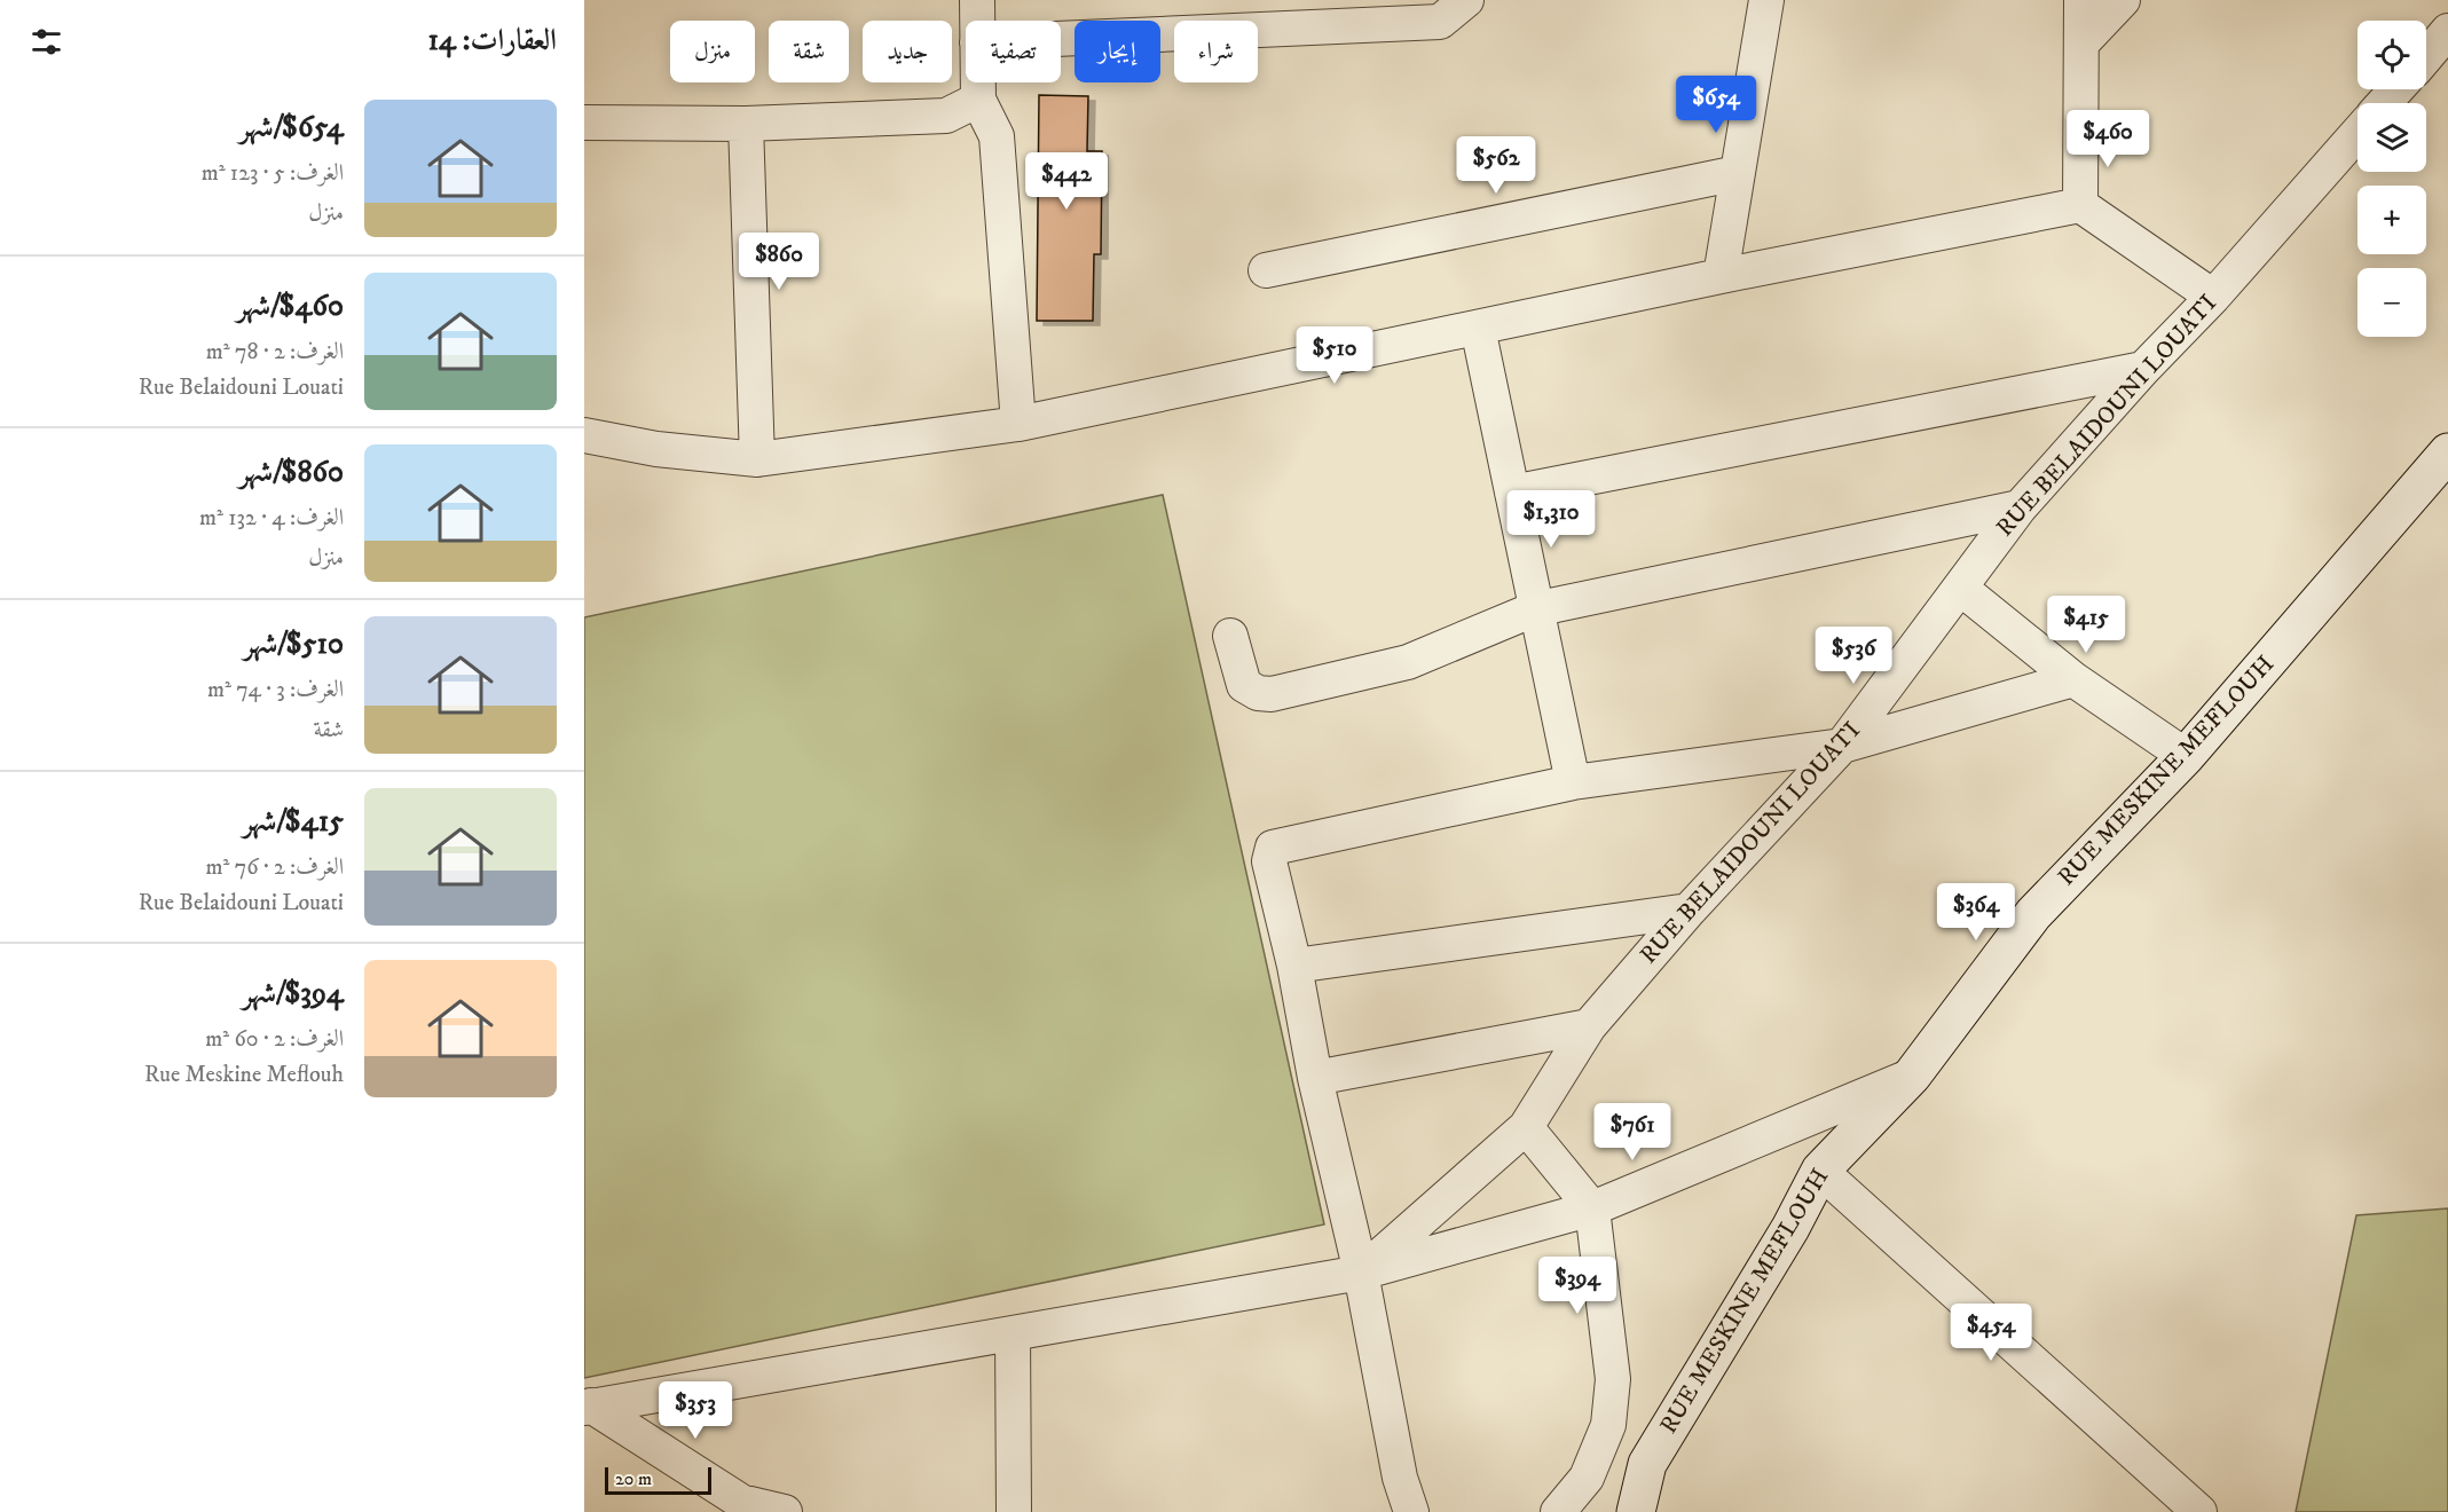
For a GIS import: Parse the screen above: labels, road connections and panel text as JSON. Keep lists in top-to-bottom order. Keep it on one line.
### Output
{"streets":{"main road":["RUE MESKINE MEFLOUH"],"street":["RUE BELAIDOUNI LOUATI"]},"scale_bar":"20 m","page":{"heading":"العقارات: 14","map_buttons":["+","−"],"chip":["شراء","إيجار","تصفية","جديد","شقة","منزل"],"price":["$654","$460","$562","$442","$860","$510","$1,310","$415","$536","$364","$761","$394","$454","$353"],"list":[{"name":"$654/شهر","note":"الغرف: 5 · 123 m² · منزل"},{"name":"$460/شهر","note":"الغرف: 2 · 78 m² · Rue Belaidouni Louati"},{"name":"$860/شهر","note":"الغرف: 4 · 132 m² · منزل"},{"name":"$510/شهر","note":"الغرف: 3 · 74 m² · شقة"},{"name":"$415/شهر","note":"الغرف: 2 · 76 m² · Rue Belaidouni Louati"},{"name":"$394/شهر","note":"الغرف: 2 · 60 m² · Rue Meskine Meflouh"}],"scale":"20 m"}}
